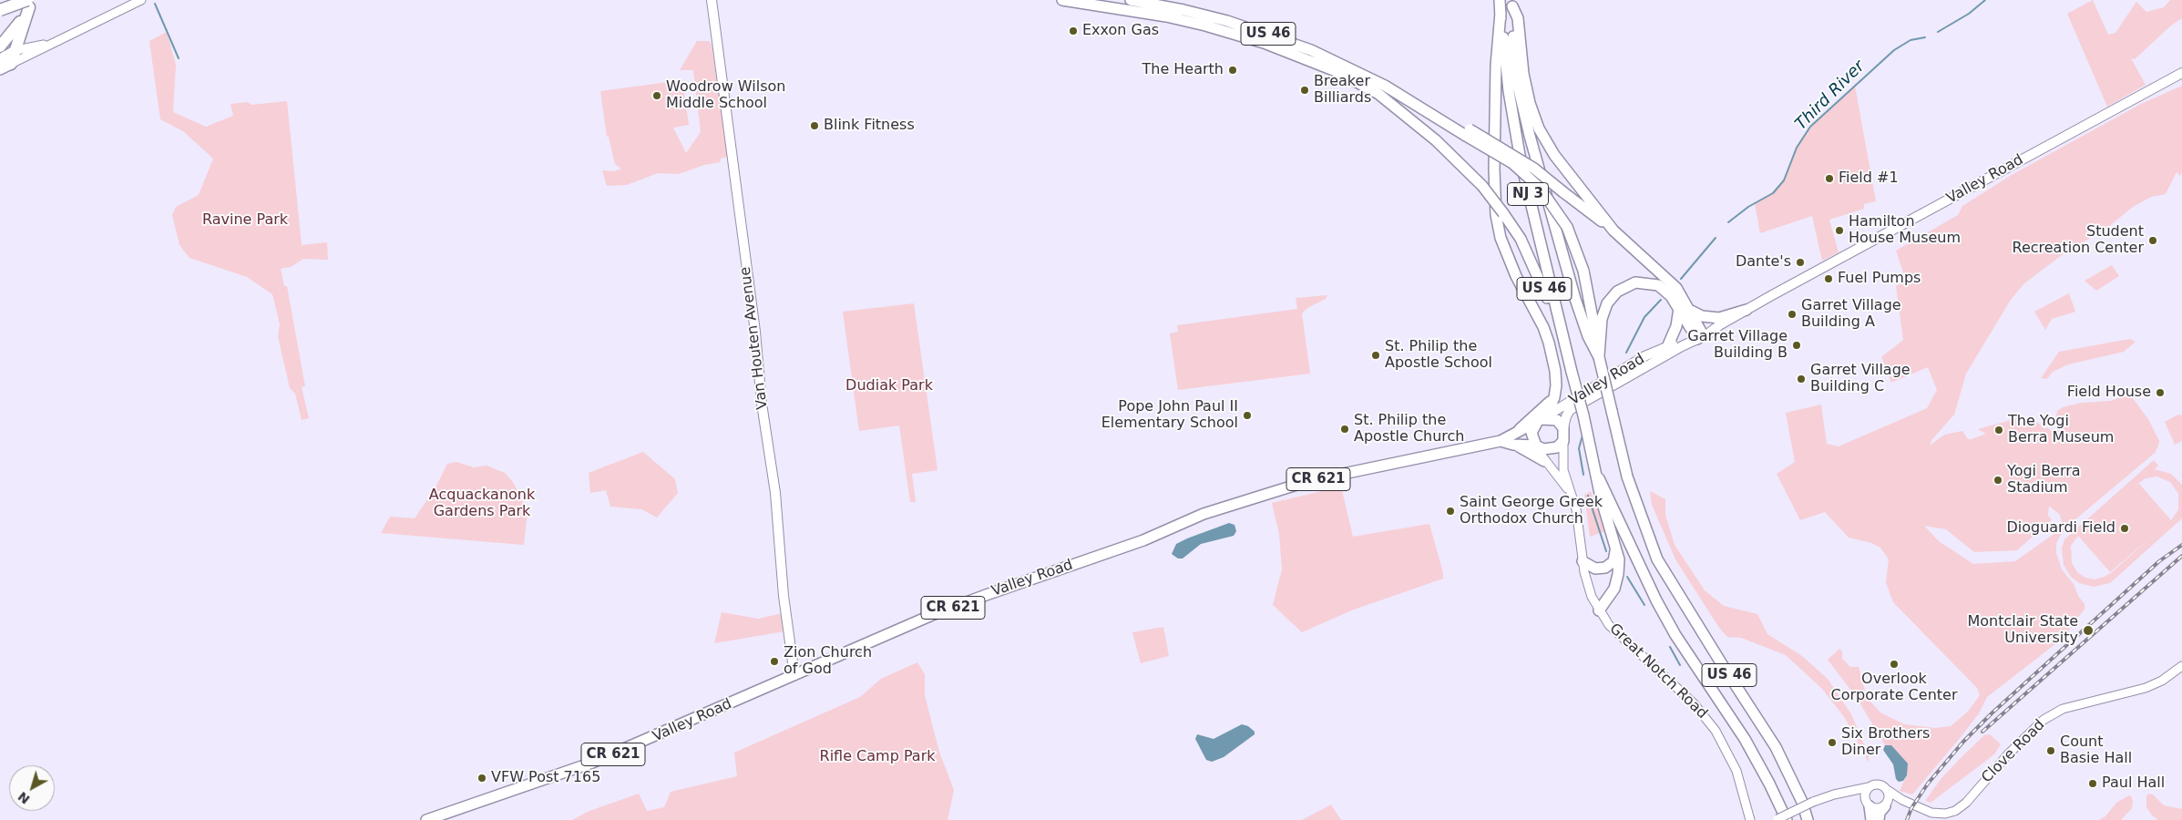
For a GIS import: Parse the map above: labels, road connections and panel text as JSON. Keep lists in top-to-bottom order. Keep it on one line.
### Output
{"streets":{"main road":["US 46","Valley Road","NJ 3","Van Houten Avenue","CR 621"],"street":["Great Notch Road","Clove Road"]},"crossings":[["US 46","NJ 3"],["US 46","Clove Road"],["Valley Road","Van Houten Avenue"],["Valley Road","Great Notch Road"]],"water":["Third River"],"parks":["Ravine Park","Dudiak Park","Acquackanonk Gardens Park","Rifle Camp Park"],"places":["Exxon Gas","The Hearth","Breaker Billiards","Woodrow Wilson Middle School","Blink Fitness","Field #1","Hamilton House Museum","Student Recreation Center","Dante's","Fuel Pumps","Garret Village Building A","Garret Village Building B","St. Philip the Apostle School","Garret Village Building C","Field House","Pope John Paul II Elementary School","St. Philip the Apostle Church","The Yogi Berra Museum","Yogi Berra Stadium","Saint George Greek Orthodox Church","Dioguardi Field","Montclair State University","Zion Church of God","Overlook Corporate Center","Six Brothers Diner","Count Basie Hall","VFW Post 7165","Paul Hall"],"north":"bottom left"}
